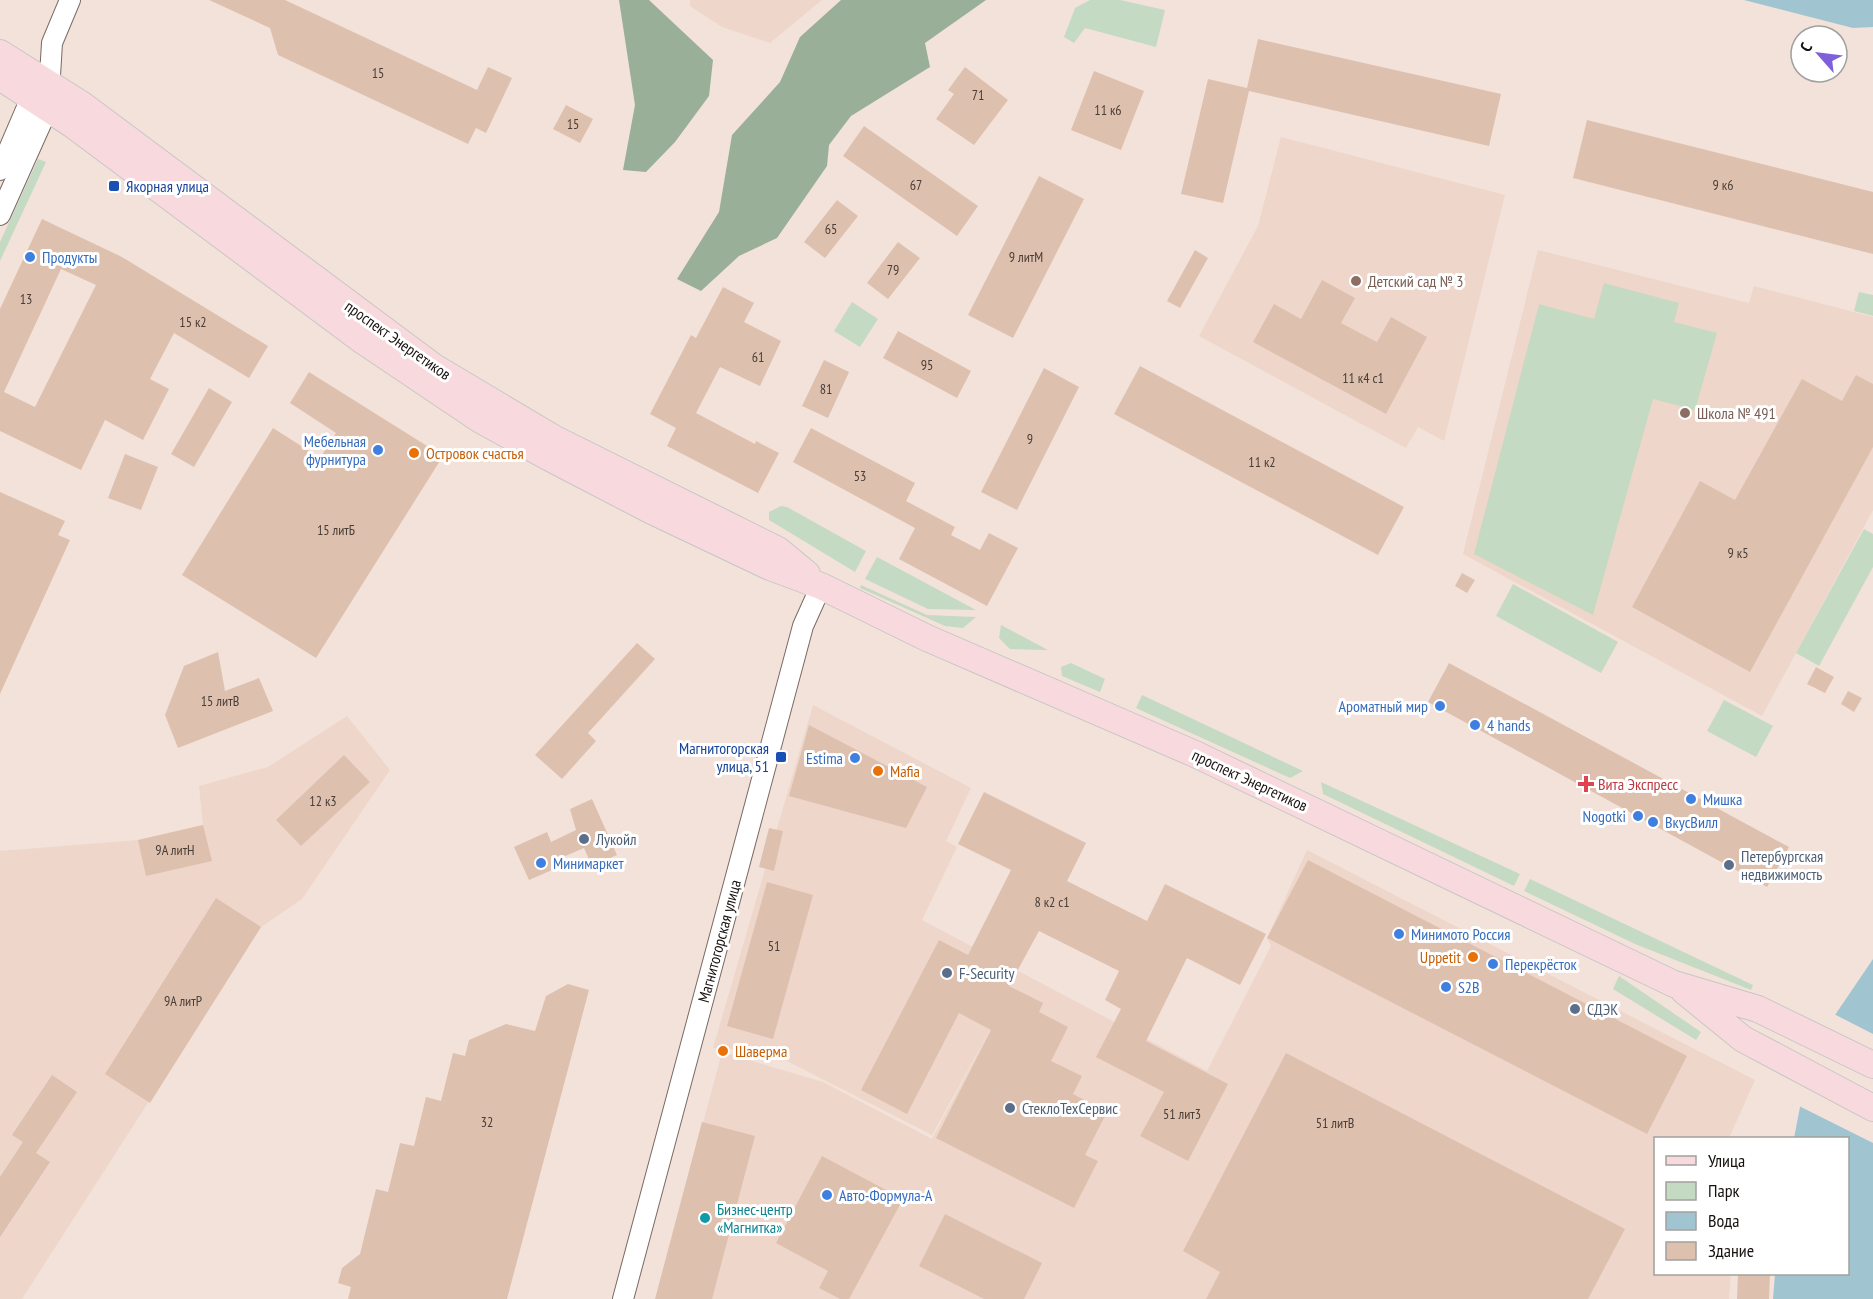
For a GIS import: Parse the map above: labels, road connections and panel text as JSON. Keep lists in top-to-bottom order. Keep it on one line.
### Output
{"streets":{"main road":["проспект Энергетиков"],"street":["Магнитогорская улица"]},"crossings":[["проспект Энергетиков","Магнитогорская улица"]],"places":{"transit":["Якорная улица","Магнитогорская улица, 51"],"other":["Продукты","Детский сад № 3","Школа № 491","Мебельная фурнитура","Островок счастья","Ароматный мир","4 hands","Estima","Mafia","Мишка","Nogotki","ВкусВилл","Лукойл","Минимаркет","Петербургская недвижимость","Минимото Россия","Uppetit","Перекрёсток","F-Security","S2B","СДЭК","Шаверма","СтеклоТехСервис","Авто-Формула-А","Бизнес-центр «Магнитка»"],"health":["Вита Экспресс"]},"house_numbers":["15","71","11 к6","15","67","9 к6","65","9 литМ","79","13","15 к2","61","95","11 к4 с1","81","9","11 к2","53","15 литБ","9 к5","15 литВ","12 к3","9А литН","8 к2 с1","51","9А литР","51 лит3","32","51 литВ"],"legend":["Улица","Парк","Вода","Здание"],"north":"top left"}
